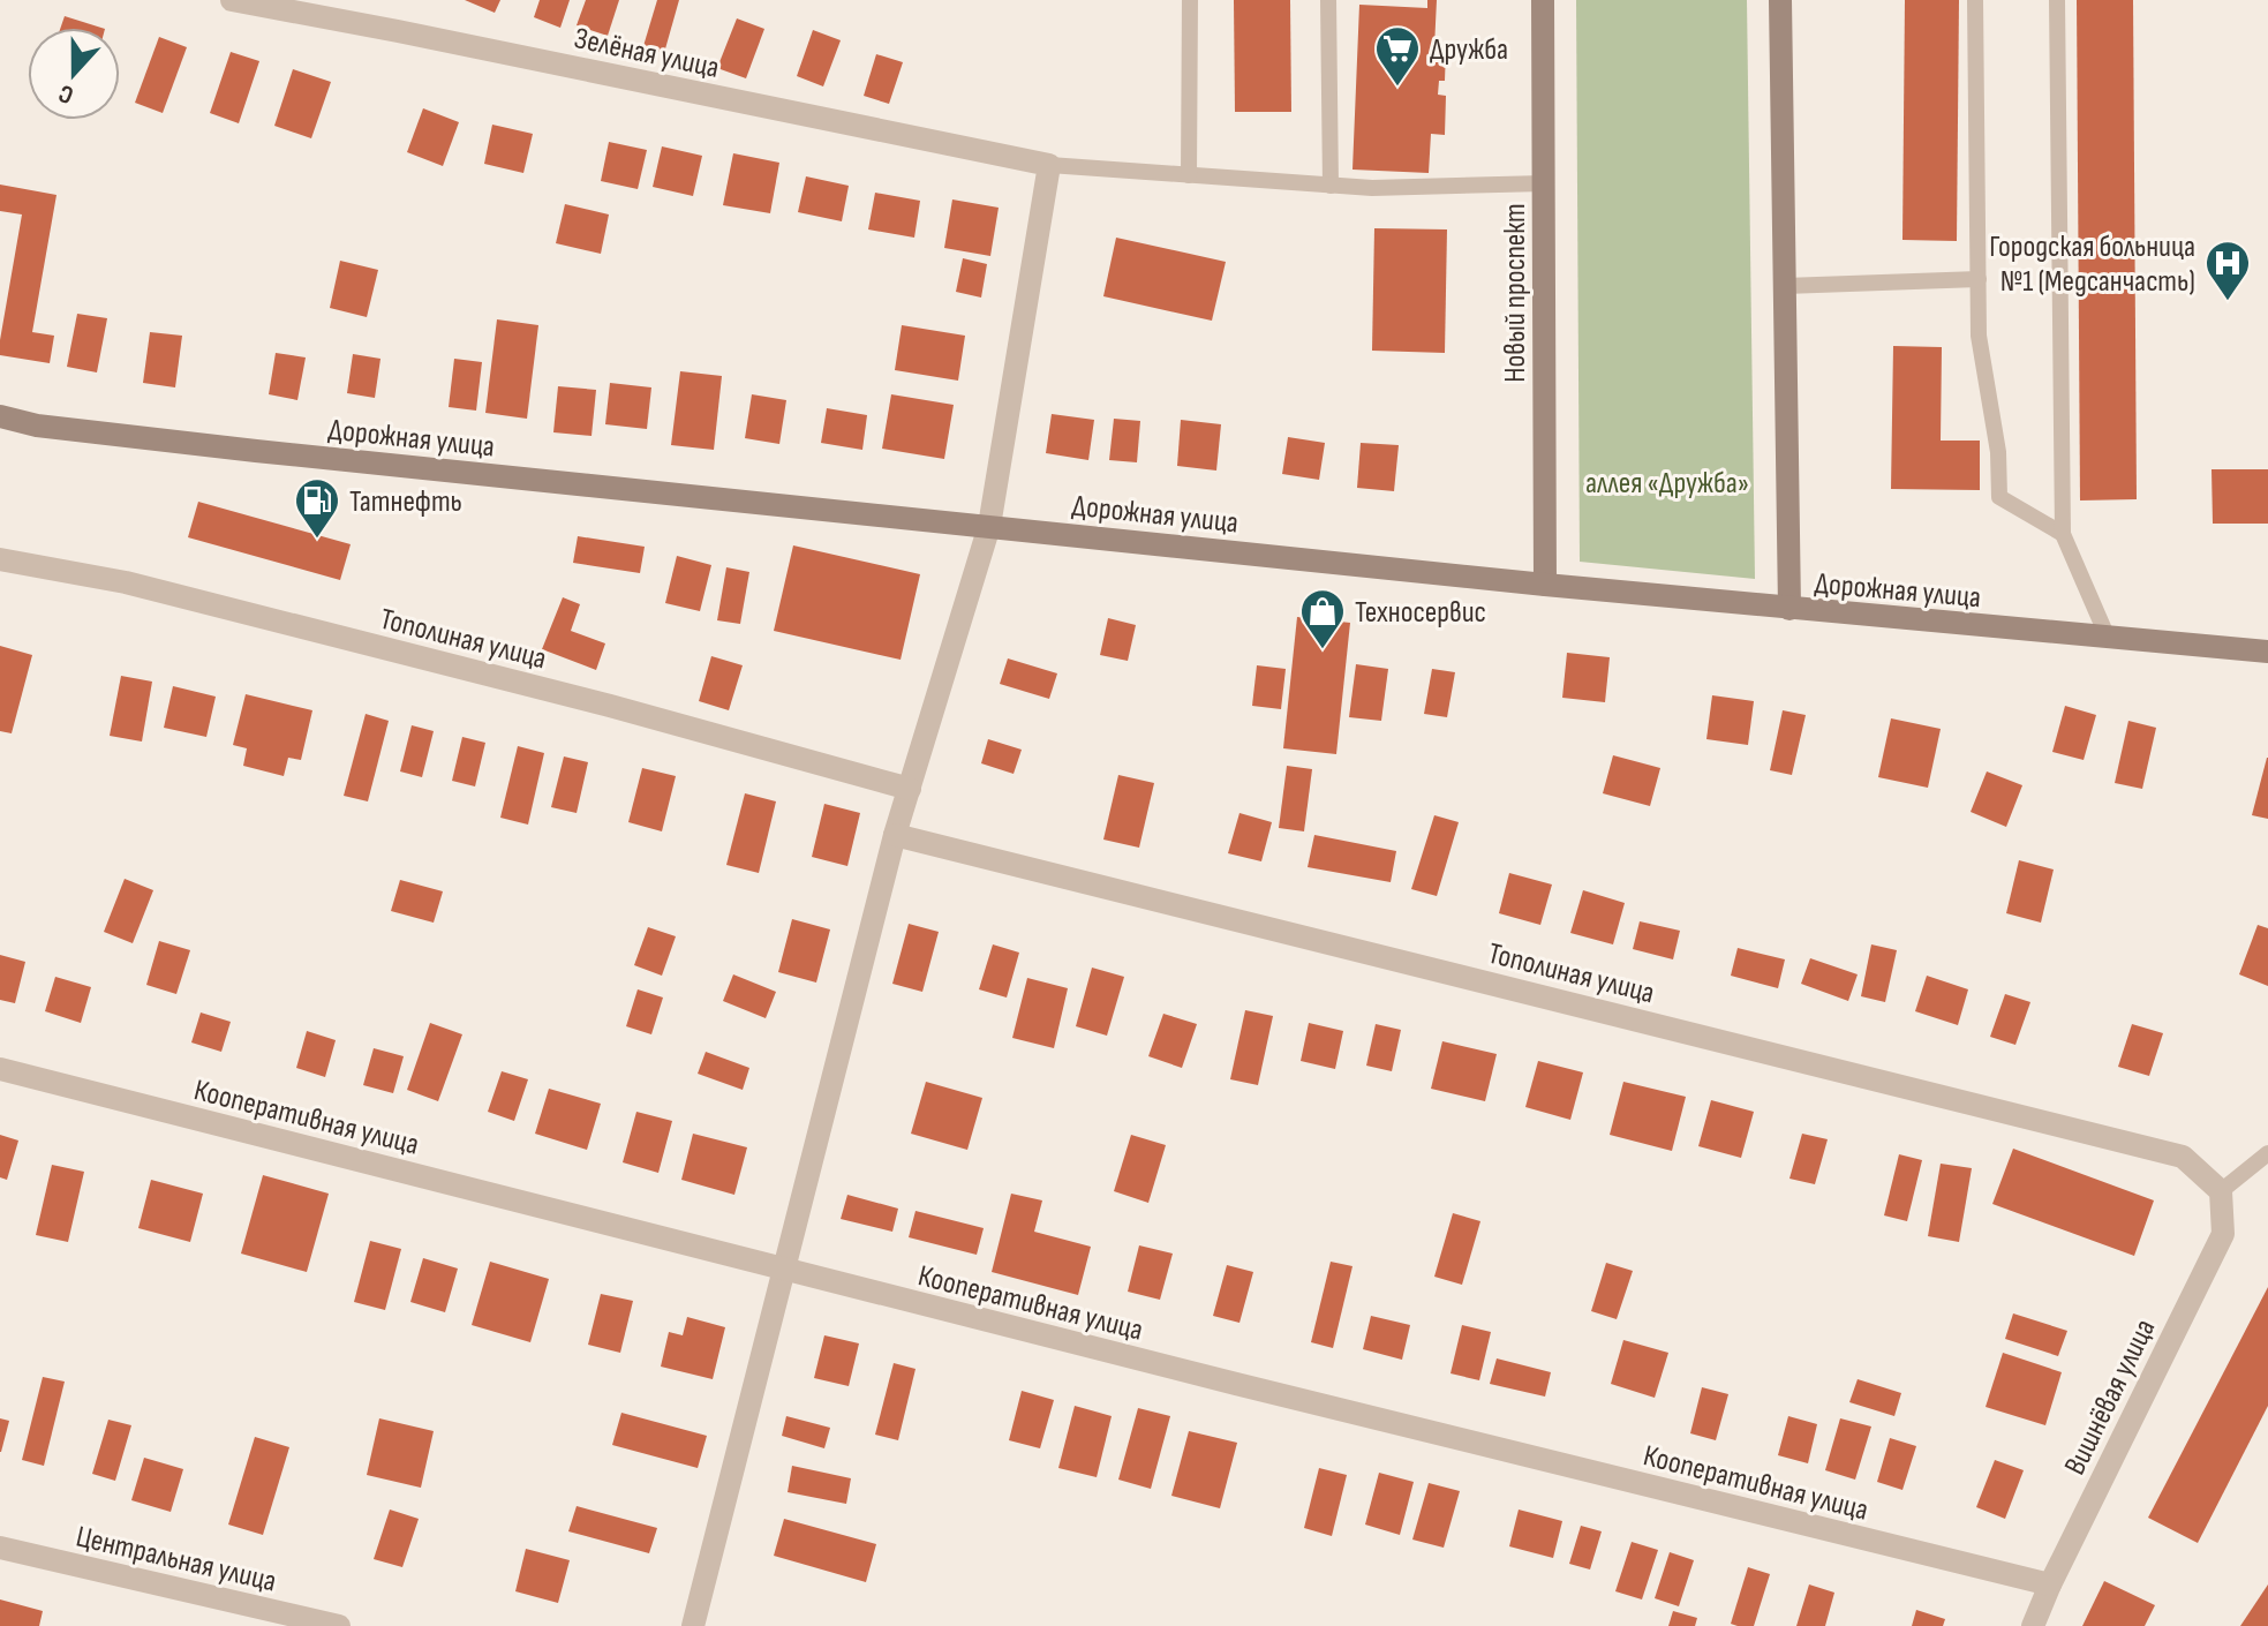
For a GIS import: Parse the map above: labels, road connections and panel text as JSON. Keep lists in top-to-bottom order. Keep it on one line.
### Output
{"streets":{"main road":["Новый проспект","Дорожная улица"],"street":["Зелёная улица","Тополиная улица","Кооперативная улица","Вишнёвая улица","Центральная улица"]},"crossings":[["Новый проспект","Дорожная улица"],["Тополиная улица","Вишнёвая улица"],["Кооперативная улица","Вишнёвая улица"]],"parks":["аллея «Дружба»"],"places":{"supermarket":["Дружба"],"hospital":["Городская больница №1 (Медсанчасть)"],"fuel station":["Татнефть"],"shop":["Техносервис"]},"north":"bottom"}
